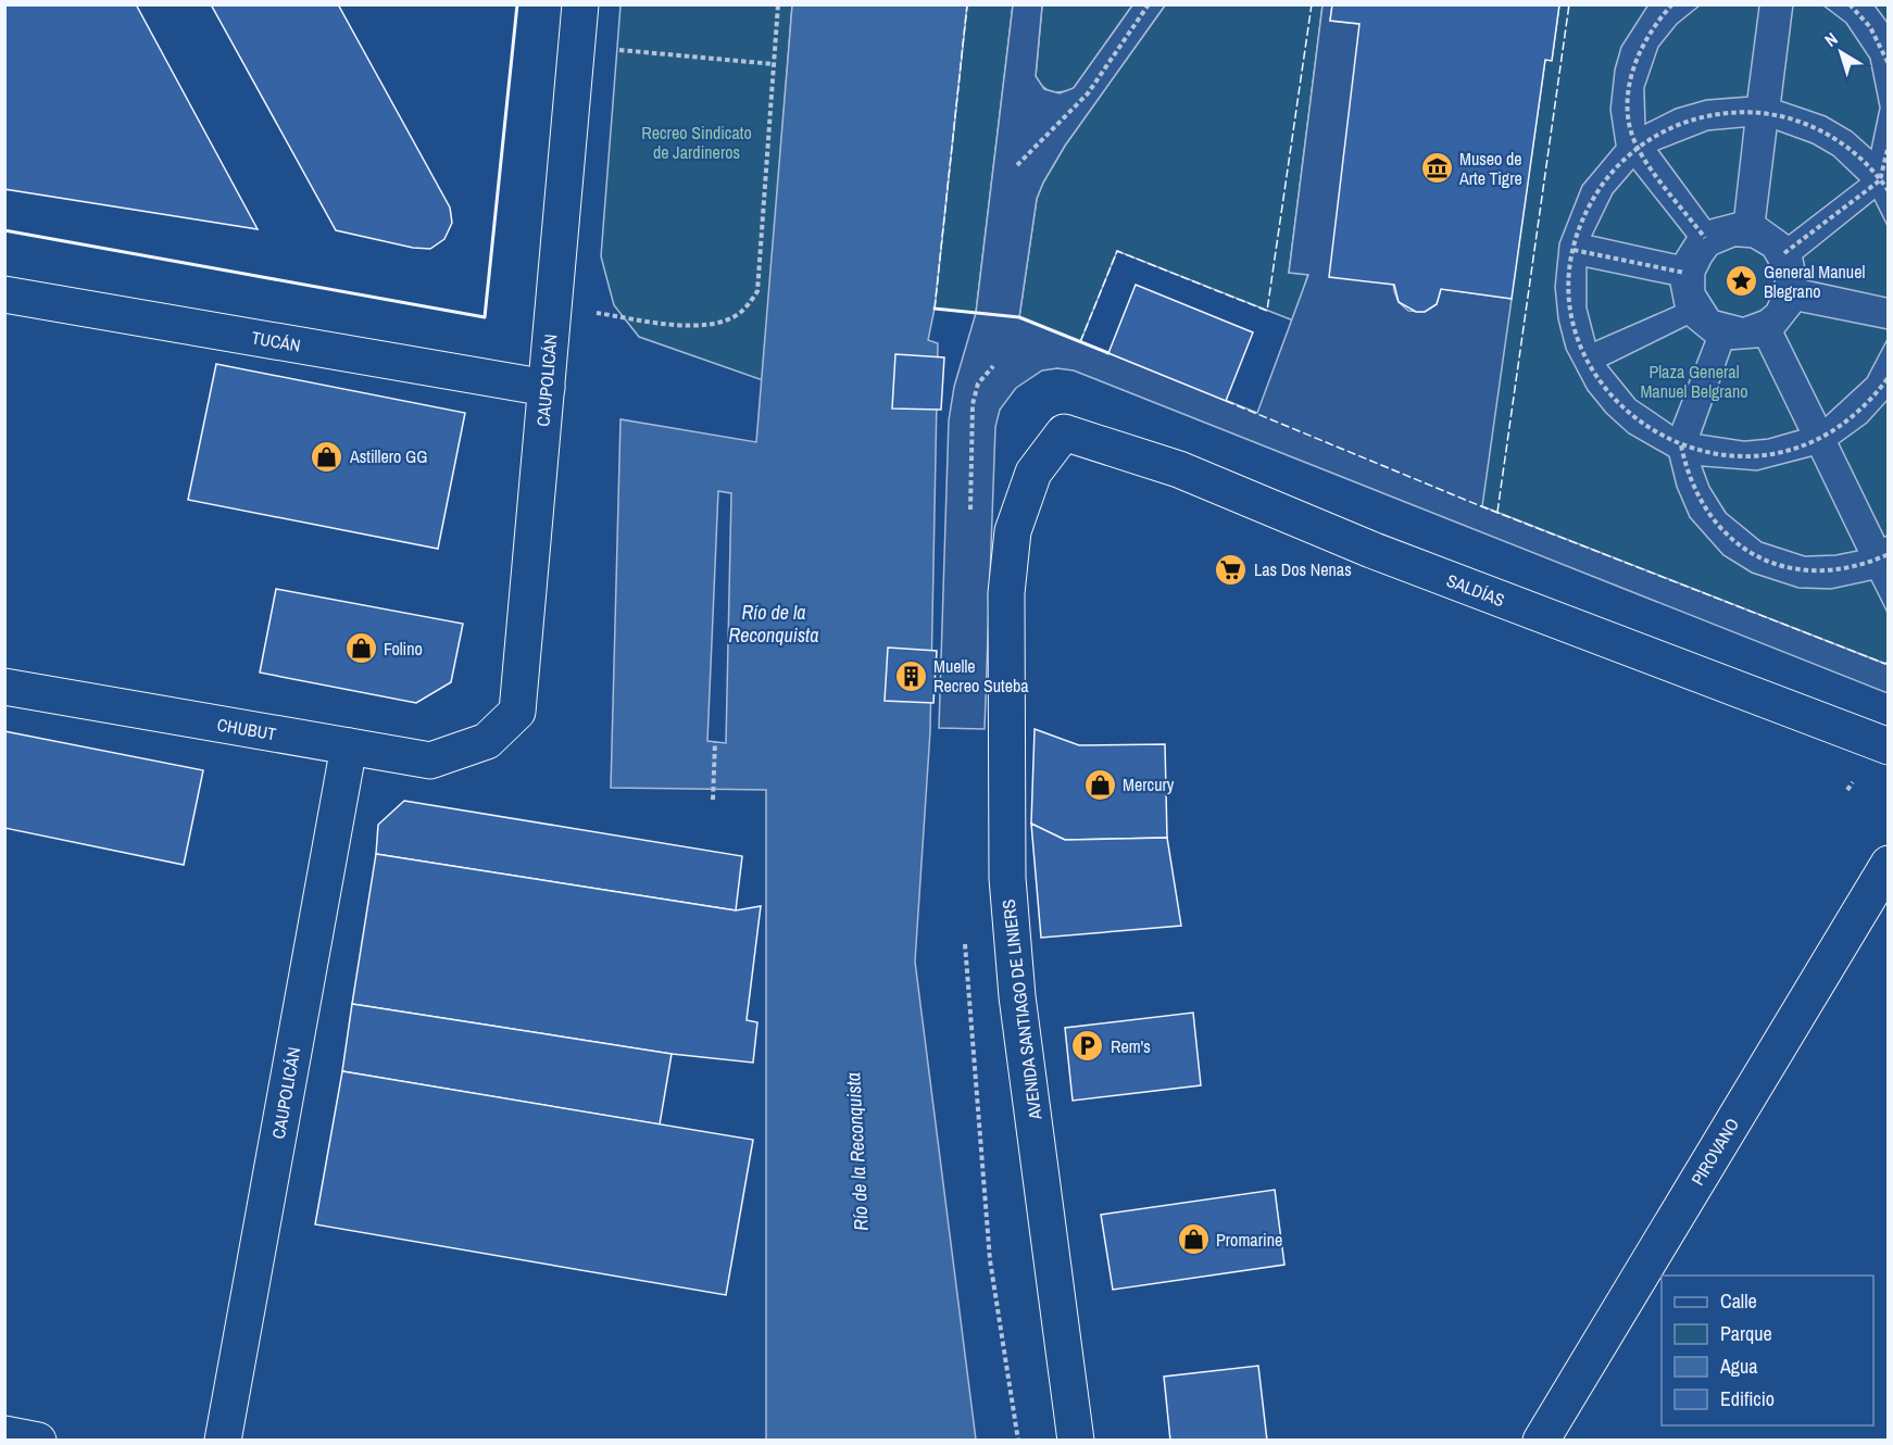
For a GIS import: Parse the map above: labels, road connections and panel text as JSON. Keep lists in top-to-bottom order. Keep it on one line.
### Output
{"streets":{"street":["TUCÁN","CAUPOLICÁN","SALDÍAS","CHUBUT","AVENIDA SANTIAGO DE LINIERS","PIROVANO"]},"crossings":[["TUCÁN","CAUPOLICÁN"],["CAUPOLICÁN","CHUBUT"],["SALDÍAS","AVENIDA SANTIAGO DE LINIERS"]],"water":["Río de la Reconquista"],"parks":["Recreo Sindicato de Jardineros","Plaza General Manuel Belgrano"],"places":{"museum":["Museo de Arte Tigre"],"place":["General Manuel Blegrano"],"shop":["Astillero GG","Folino","Mercury","Promarine"],"supermarket":["Las Dos Nenas"],"building":["Muelle Recreo Suteba"],"parking":["Rem's"]},"legend":["Calle","Parque","Agua","Edificio"],"north":"top left"}
